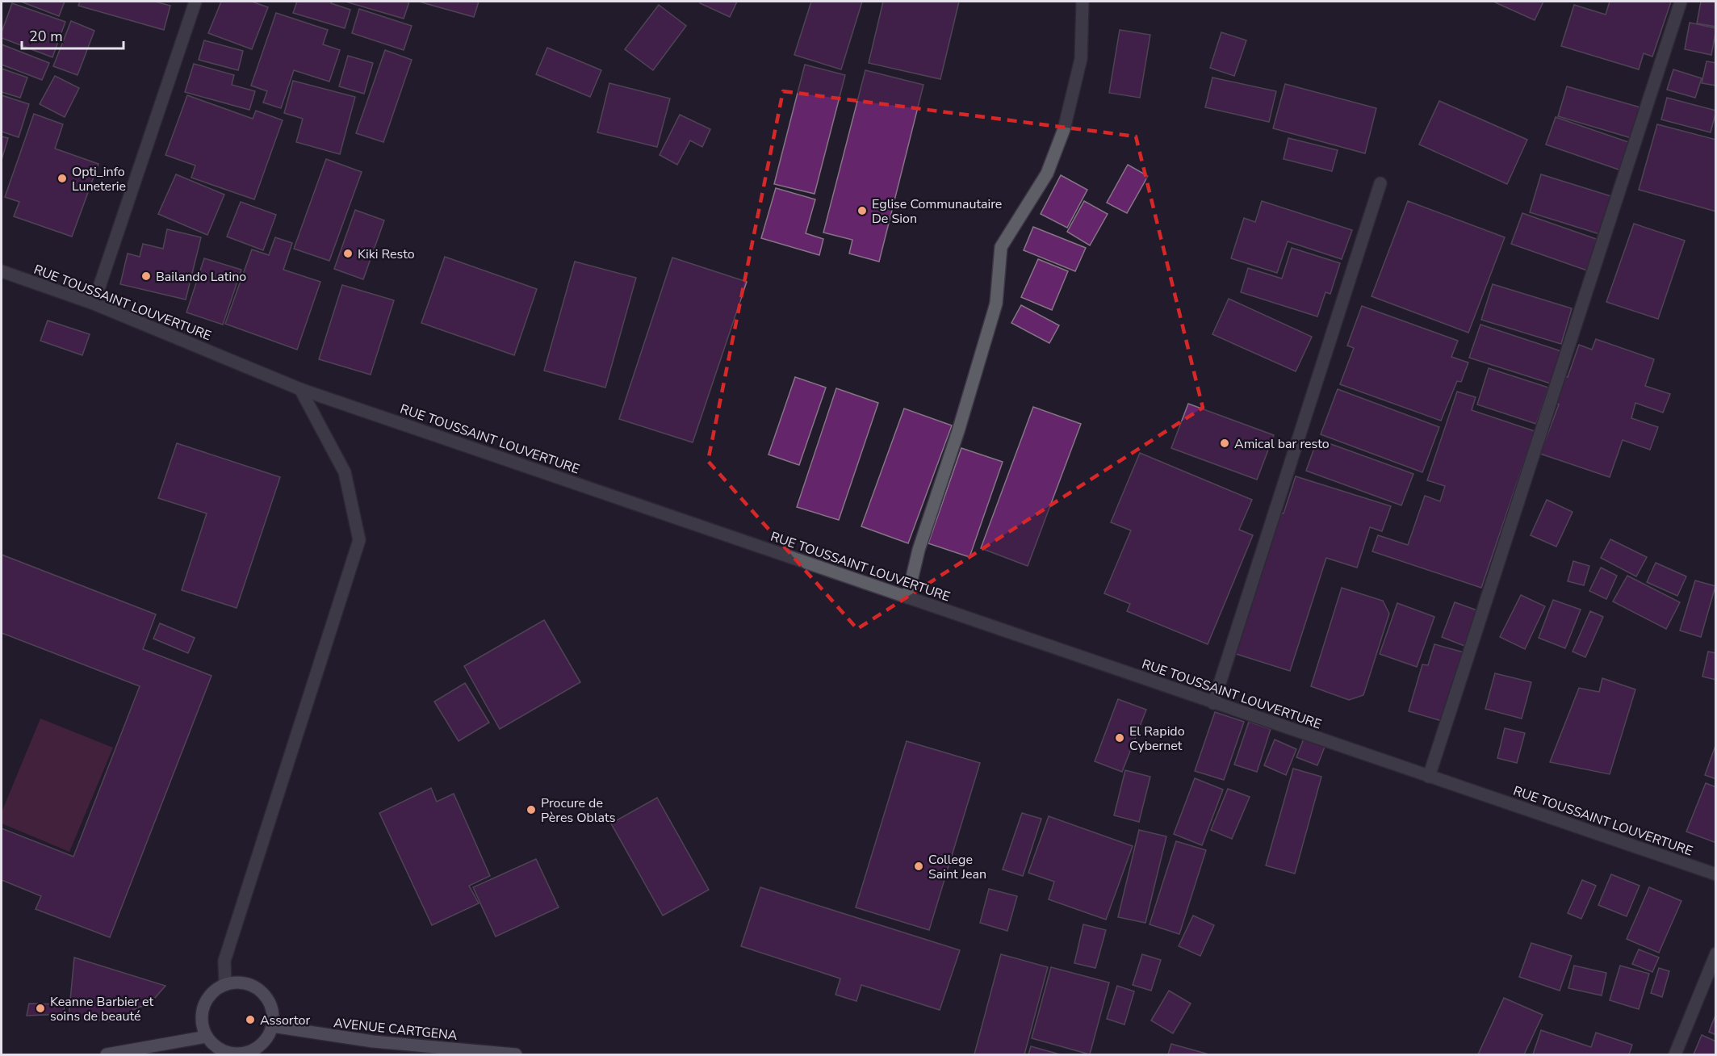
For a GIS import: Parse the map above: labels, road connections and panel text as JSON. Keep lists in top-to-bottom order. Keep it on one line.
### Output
{"streets":{"street":["RUE TOUSSAINT LOUVERTURE","AVENUE CARTGENA"]},"places":["Opti_info Luneterie","Eglise Communautaire De Sion","Kiki Resto","Bailando Latino","Amical bar resto","El Rapido Cybernet","Procure de Pères Oblats","College Saint Jean","Keanne Barbier et soins de beauté","Assortor"],"scale_bar":"20 m"}
